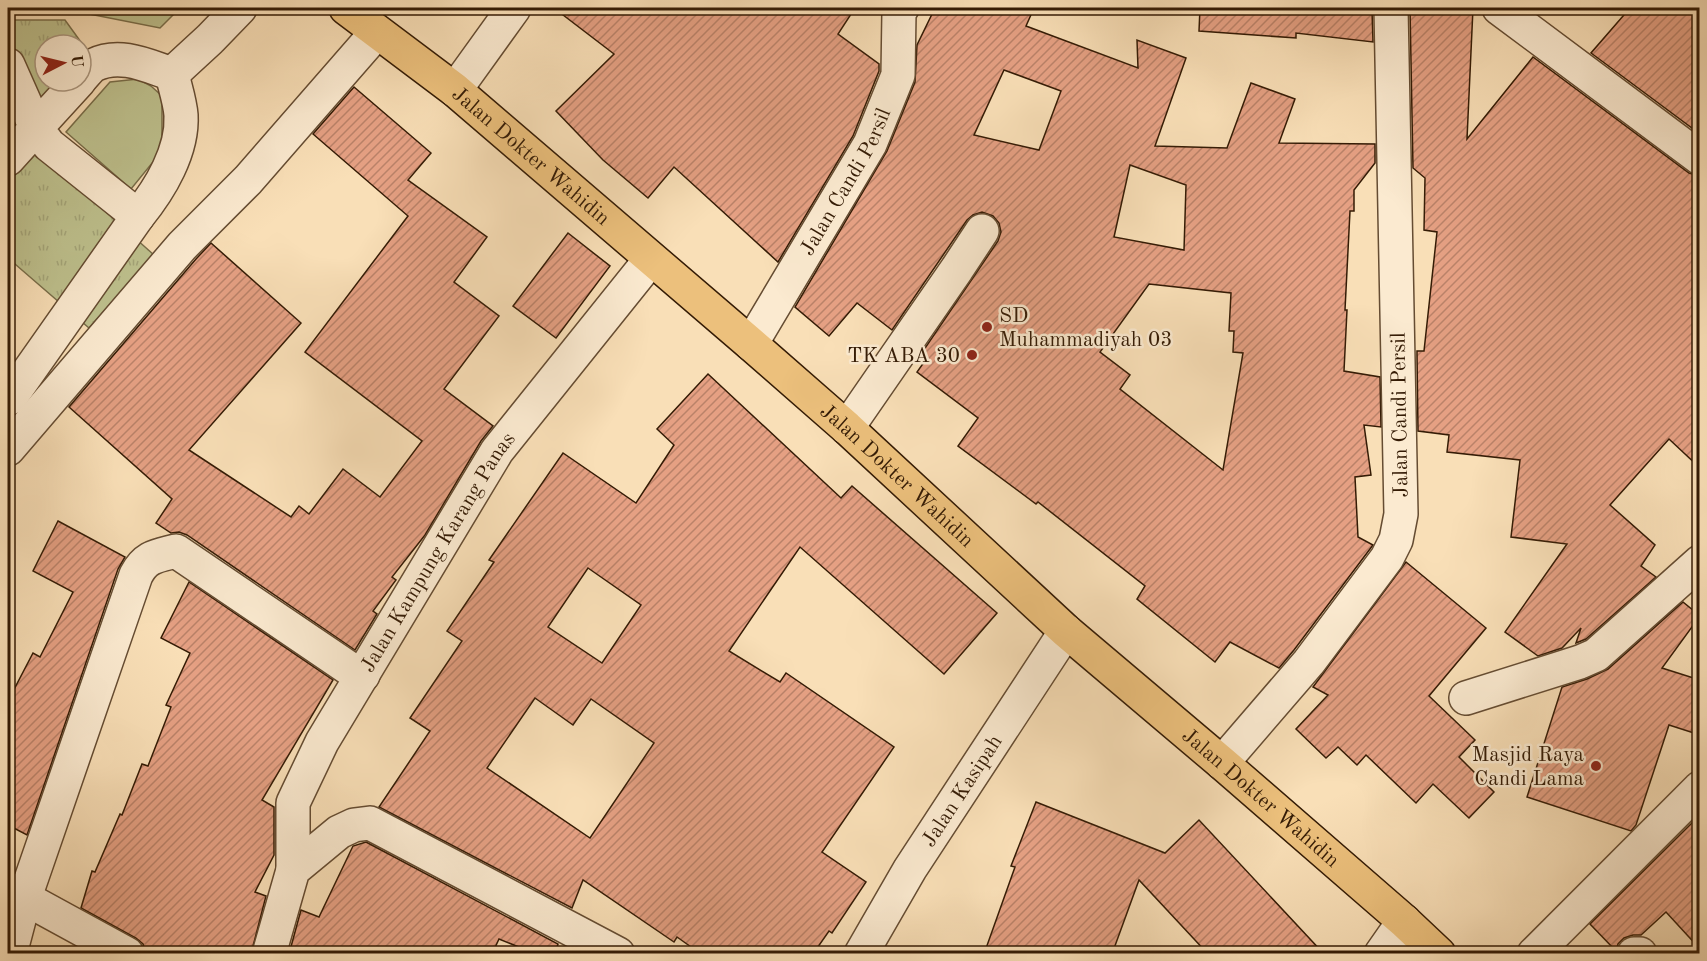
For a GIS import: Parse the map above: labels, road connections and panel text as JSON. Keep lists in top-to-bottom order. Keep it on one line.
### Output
{"streets":{"highway":["Jalan Dokter Wahidin"],"street":["Jalan Candi Persil","Jalan Kampung Karang Panas","Jalan Kasipah"]},"crossings":[["Jalan Dokter Wahidin","Jalan Candi Persil"],["Jalan Dokter Wahidin","Jalan Kampung Karang Panas"],["Jalan Dokter Wahidin","Jalan Kasipah"]],"places":["SD Muhammadiyah 03","TK ABA 30","Masjid Raya Candi Lama"],"north":"right"}
